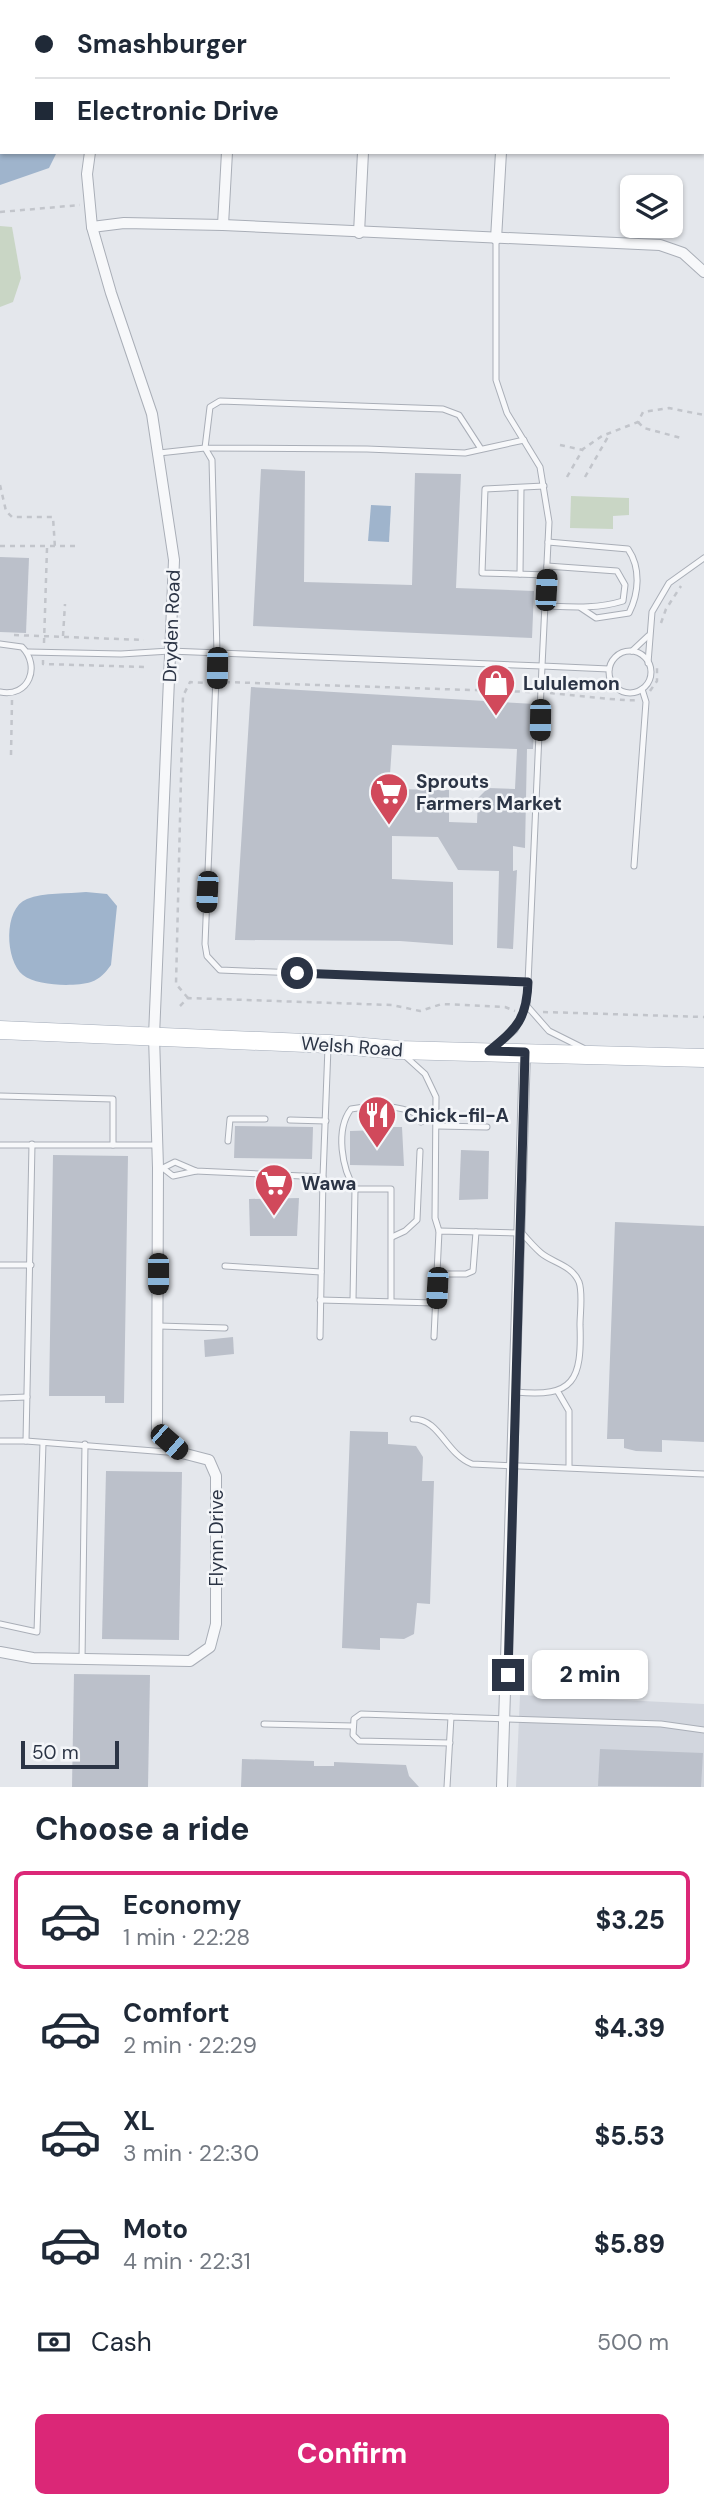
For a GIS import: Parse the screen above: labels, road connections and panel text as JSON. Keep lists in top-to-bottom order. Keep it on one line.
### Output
{"streets":{"main road":["Welsh Road"],"street":["Dryden Road","Flynn Drive"]},"crossings":[["Dryden Road","Welsh Road"],["Dryden Road","Flynn Drive"],["Welsh Road","Flynn Drive"]],"places":{"shop":["Lululemon"],"supermarket":["Sprouts Farmers Market","Wawa"],"restaurant":["Chick-fil-A"]},"scale_bar":"50 m","page":{"banner":["Smashburger","Electronic Drive"],"bubble":"2 min","scale":"50 m","heading":"Choose a ride","list":[{"name":"Economy","note":"1 min · 22:28","value":"$3.25"},{"name":"Comfort","note":"2 min · 22:29","value":"$4.39"},{"name":"XL","note":"3 min · 22:30","value":"$5.53"},{"name":"Moto","note":"4 min · 22:31","value":"$5.89"}],"pay":["Cash","500 m"],"buttons":"Confirm"}}
